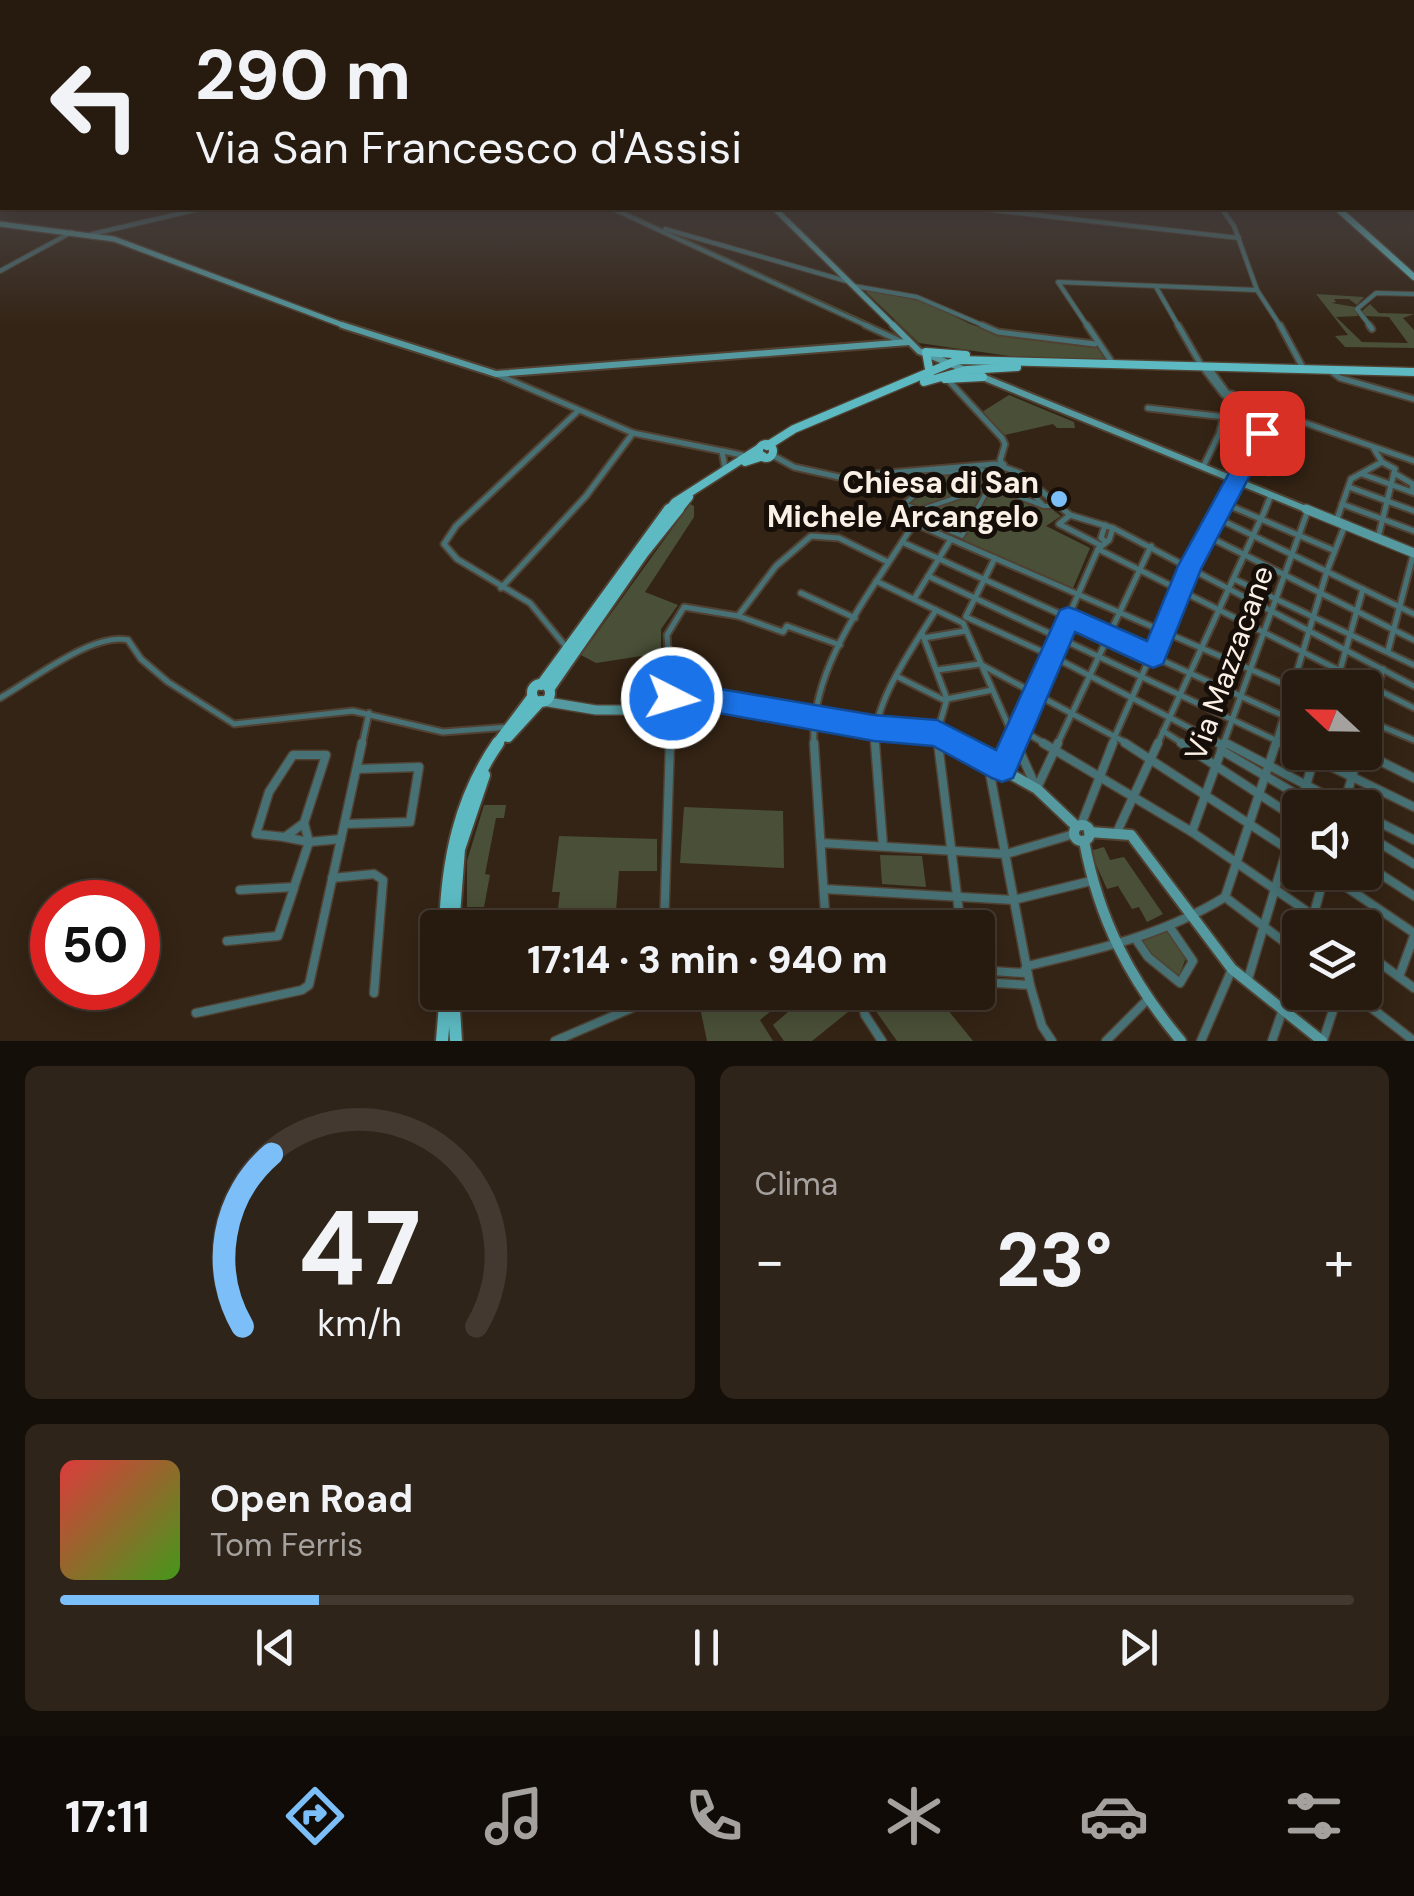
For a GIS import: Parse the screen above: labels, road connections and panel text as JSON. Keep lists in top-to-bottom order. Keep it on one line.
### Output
{"streets":{"street":["Via Mazzacane"]},"places":["Chiesa di San Michele Arcangelo"],"north":"left","page":{"turn":["290 m","Via San Francesco d'Assisi"],"limit":"50","trip":"17:14 · 3 min · 940 m","tile":"Clima","heat":["−","23°","+"],"song":["Open Road","Tom Ferris"],"tabs":"17:11","gauge":["47","km/h"]}}
